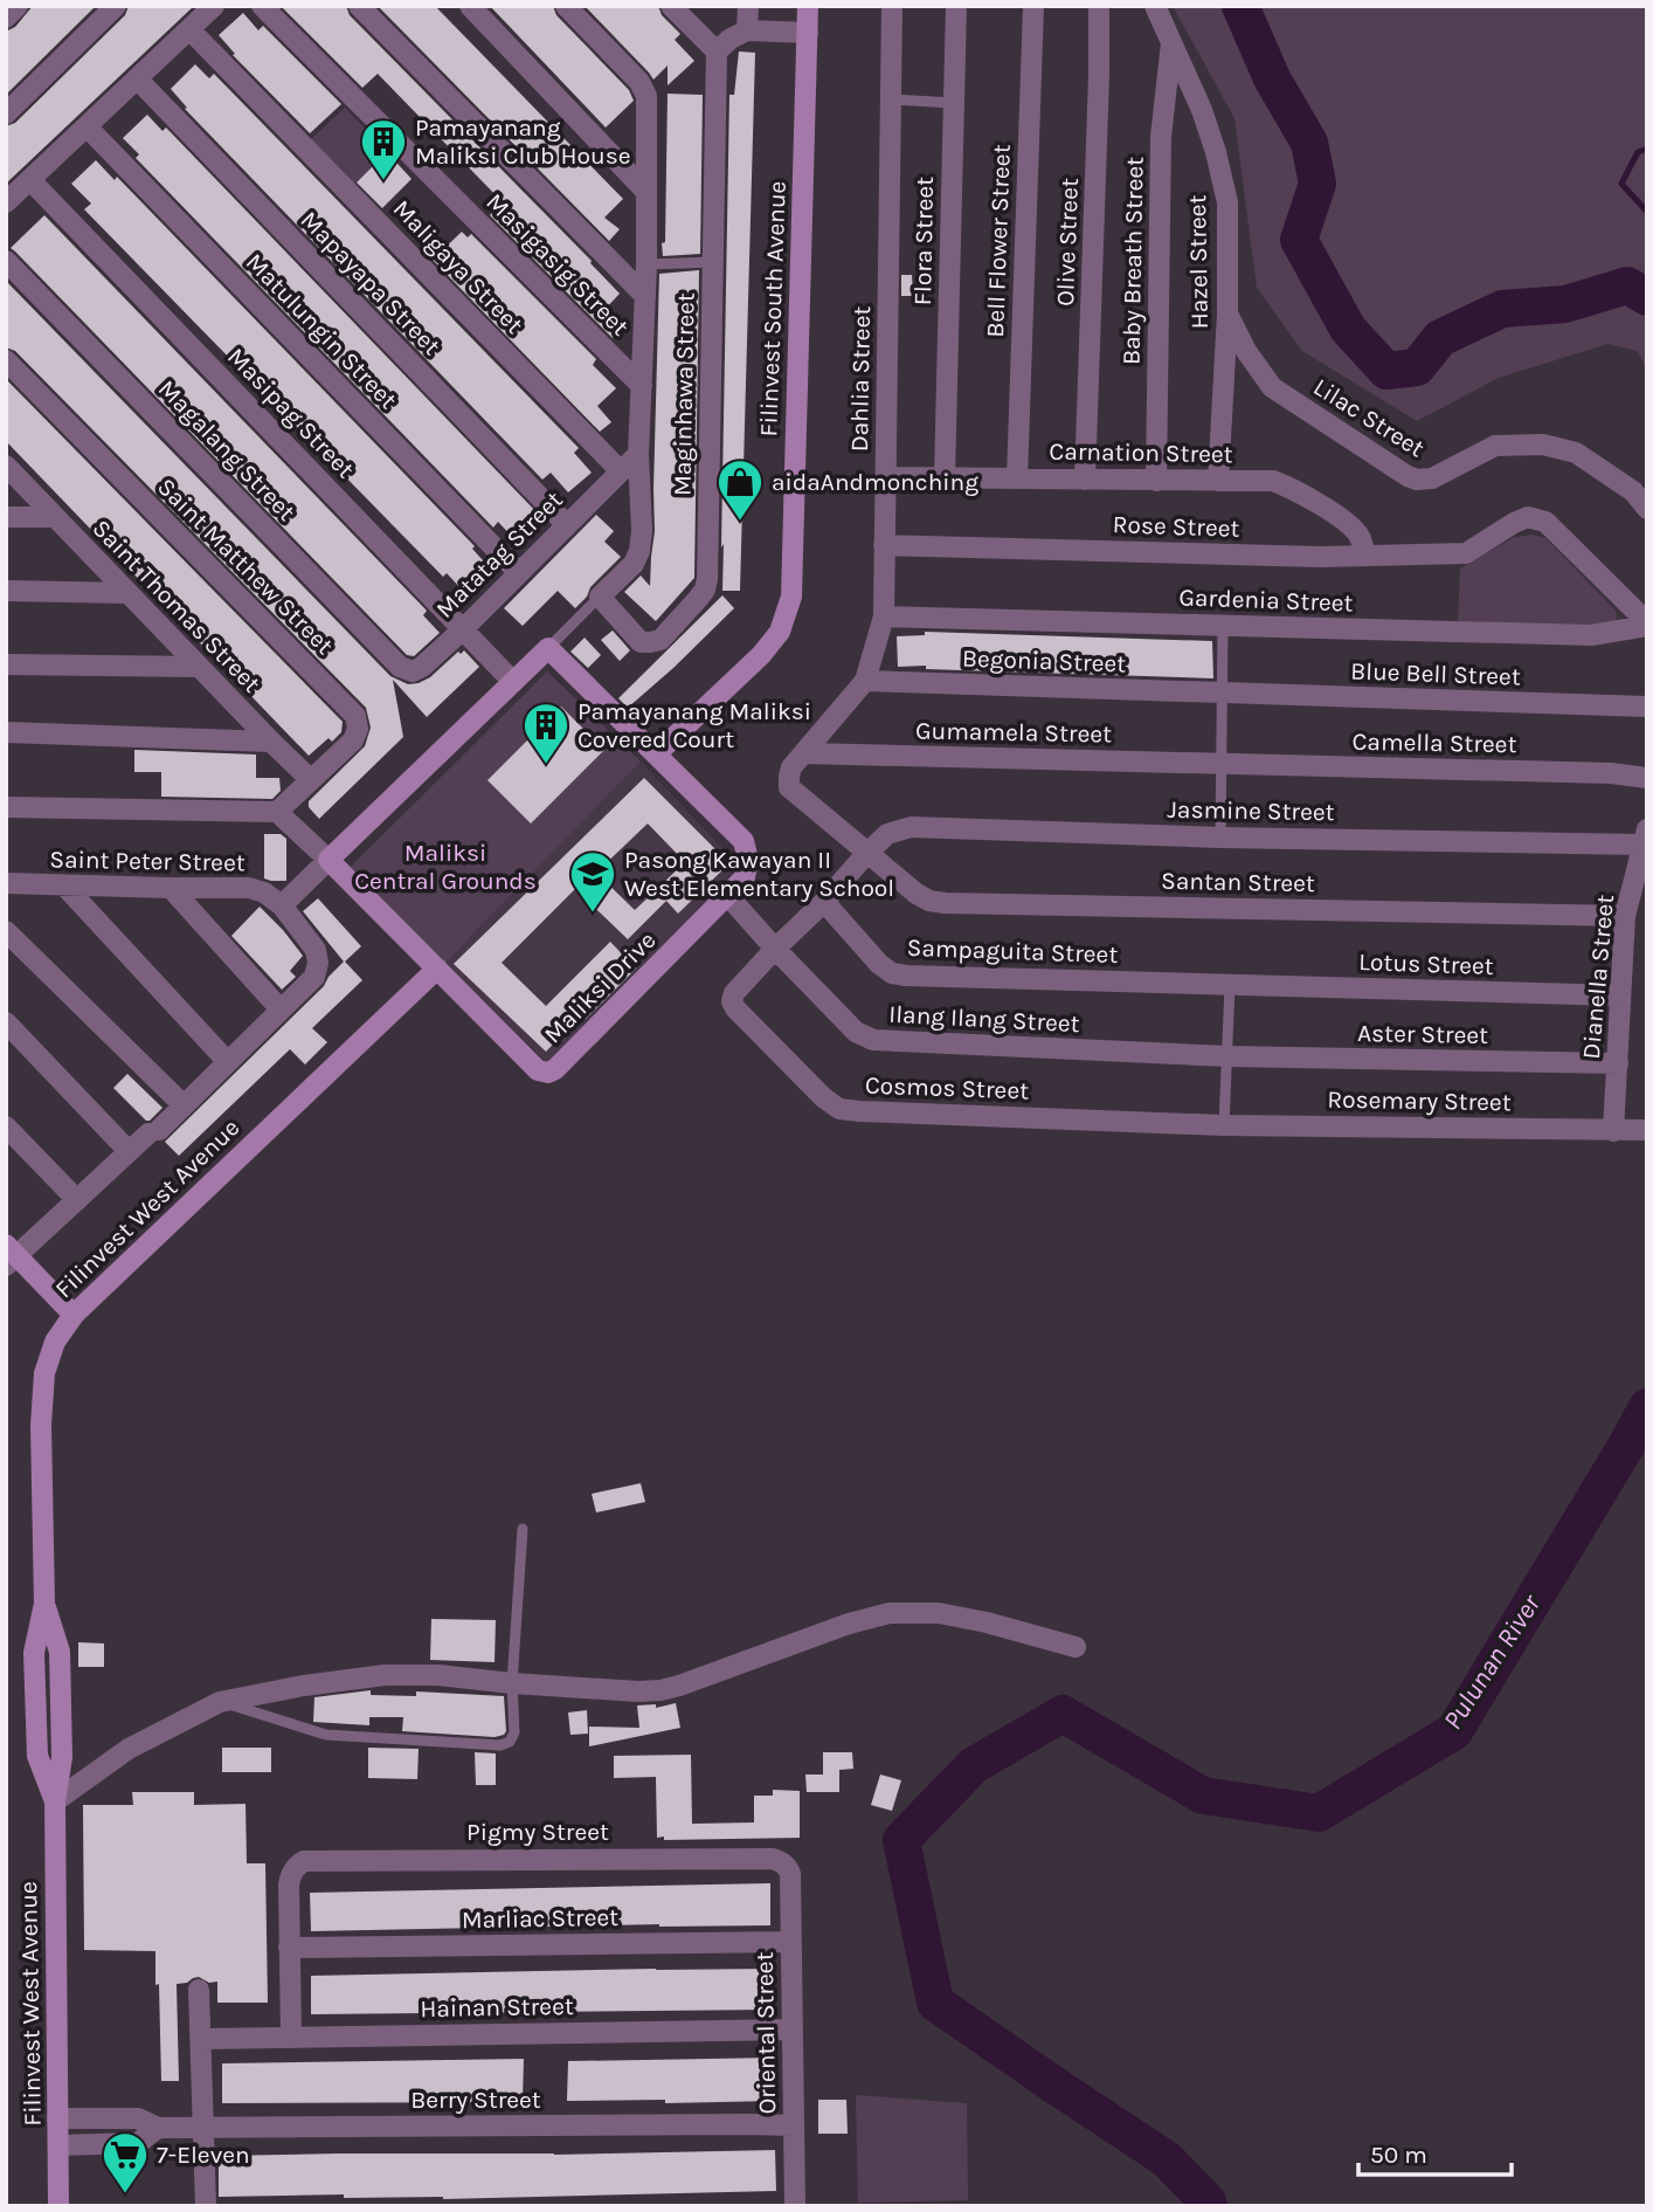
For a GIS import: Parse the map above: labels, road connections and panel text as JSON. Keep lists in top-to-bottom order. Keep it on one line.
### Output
{"streets":{"street":["Flora Street","Bell Flower Street","Olive Street","Baby Breath Street","Hazel Street","Masigasig Street","Maligaya Street","Mapayapa Street","Filinvest South Avenue","Matulungin Street","Dahlia Street","Maginhawa Street","Masipag Street","Lilac Street","Magalang Street","Carnation Street","Rose Street","Matatag Street","Saint Matthew Street","Gardenia Street","Saint Thomas Street","Begonia Street","Blue Bell Street","Gumamela Street","Camella Street","Jasmine Street","Saint Peter Street","Santan Street","Sampaguita Street","Lotus Street","Dianella Street","Maliksi Drive","Ilang Ilang Street","Aster Street","Cosmos Street","Rosemary Street","Filinvest West Avenue","Pigmy Street","Marliac Street","Hainan Street","Oriental Street","Berry Street"]},"crossings":[["Flora Street","Carnation Street"],["Bell Flower Street","Carnation Street"],["Olive Street","Carnation Street"],["Baby Breath Street","Hazel Street"],["Baby Breath Street","Carnation Street"],["Hazel Street","Lilac Street"],["Hazel Street","Carnation Street"],["Maligaya Street","Matatag Street"],["Mapayapa Street","Matatag Street"],["Filinvest South Avenue","Maliksi Drive"],["Matulungin Street","Matatag Street"],["Dahlia Street","Carnation Street"],["Dahlia Street","Rose Street"],["Dahlia Street","Gardenia Street"],["Dahlia Street","Begonia Street"],["Dahlia Street","Gumamela Street"],["Dahlia Street","Jasmine Street"],["Dahlia Street","Santan Street"],["Masipag Street","Matatag Street"],["Magalang Street","Matatag Street"],["Carnation Street","Rose Street"],["Rose Street","Gardenia Street"],["Saint Matthew Street","Saint Thomas Street"],["Begonia Street","Blue Bell Street"],["Gumamela Street","Camella Street"],["Jasmine Street","Santan Street"],["Jasmine Street","Dianella Street"],["Santan Street","Dianella Street"],["Sampaguita Street","Lotus Street"],["Lotus Street","Dianella Street"],["Dianella Street","Aster Street"],["Dianella Street","Rosemary Street"],["Maliksi Drive","Ilang Ilang Street"],["Maliksi Drive","Filinvest West Avenue"],["Ilang Ilang Street","Aster Street"],["Ilang Ilang Street","Cosmos Street"],["Cosmos Street","Rosemary Street"],["Filinvest West Avenue","Berry Street"],["Pigmy Street","Marliac Street"],["Pigmy Street","Oriental Street"],["Marliac Street","Oriental Street"],["Hainan Street","Oriental Street"],["Oriental Street","Berry Street"]],"water":["Pulunan River"],"parks":["Maliksi Central Grounds"],"places":{"building":["Pamayanang Maliksi Club House","Pamayanang Maliksi Covered Court"],"shop":["aidaAndmonching"],"school or university":["Pasong Kawayan II West Elementary School"],"supermarket":["7-Eleven"]},"scale_bar":"50 m"}
